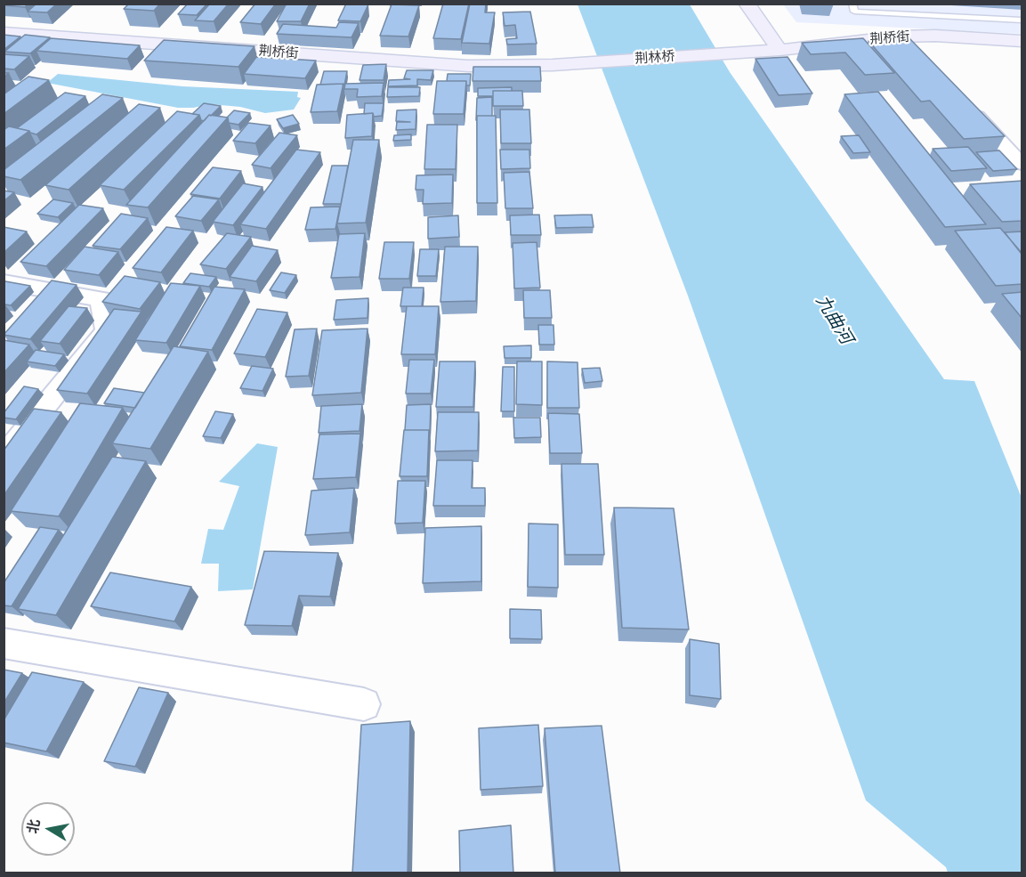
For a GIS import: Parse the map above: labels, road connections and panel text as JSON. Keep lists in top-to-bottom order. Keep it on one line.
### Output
{"streets":{"main road":["荆桥街","荆林桥"]},"crossings":[["荆桥街","荆林桥"]],"water":["九曲河"],"north":"left"}
